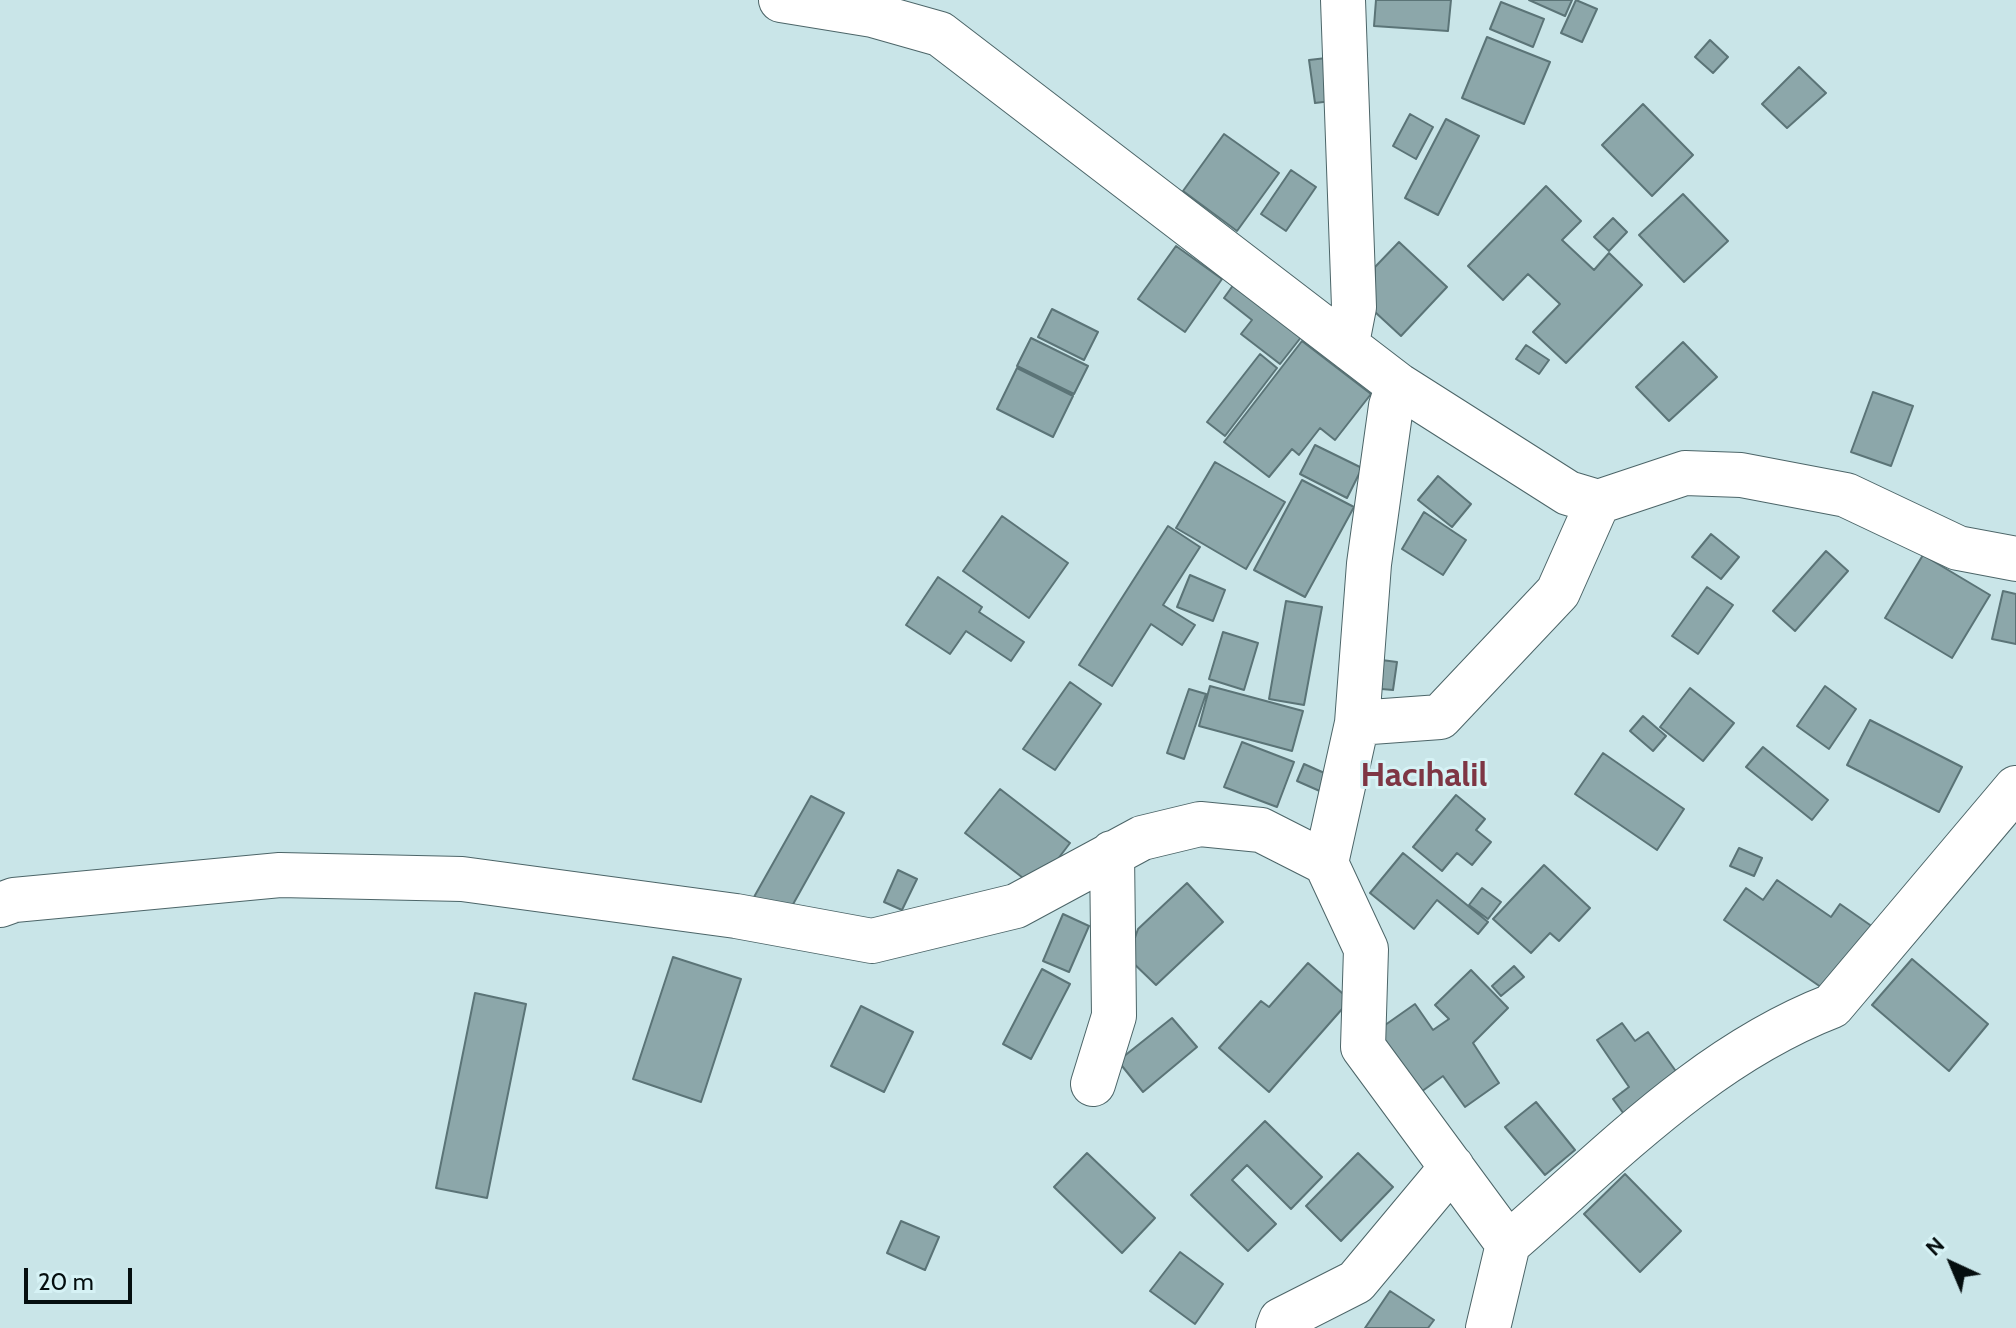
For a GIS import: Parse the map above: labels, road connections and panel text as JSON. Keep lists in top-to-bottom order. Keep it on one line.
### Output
{"districts":["Hacıhalil"],"scale_bar":"20 m","north":"top left"}
